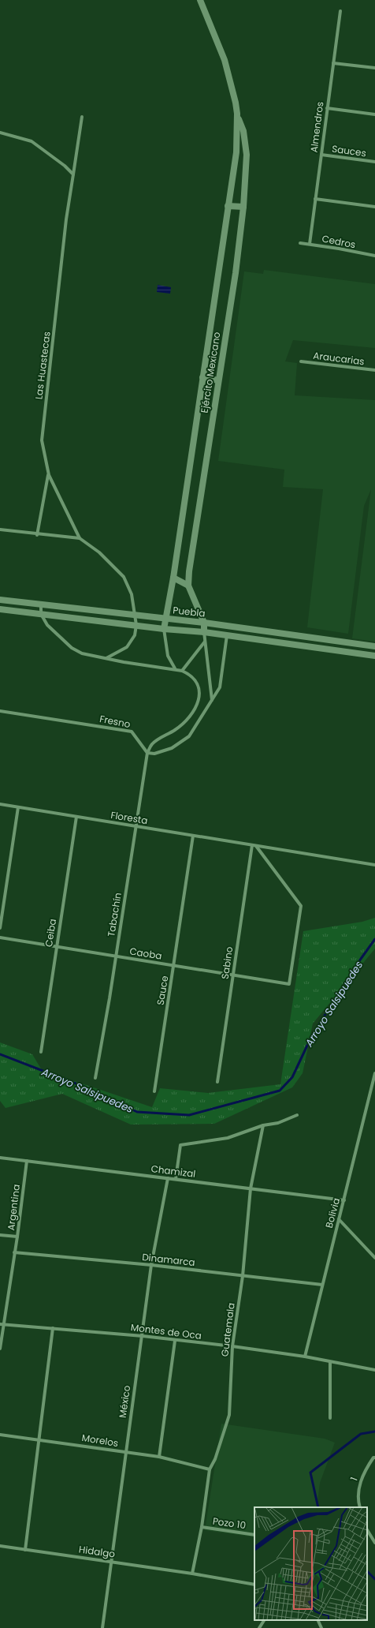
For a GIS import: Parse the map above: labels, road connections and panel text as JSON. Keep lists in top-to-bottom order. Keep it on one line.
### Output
{"streets":{"main road":["Ejército Mexicano","Puebla"],"street":["Almendros","Sauces","Cedros","Araucarias","Las Huastecas","Fresno","Floresta","Tabachín","Ceiba","Caoba","Sabino","Sauce","Chamizal","Argentina","Bolivia","Dinamarca","Guatemala","Montes de Oca","México","Morelos","1","Pozo 10","Hidalgo"]},"crossings":[["Almendros","Sauces"],["Almendros","Cedros"],["Las Huastecas","Puebla"],["Ejército Mexicano","Puebla"],["Fresno","Tabachín"],["Floresta","Tabachín"],["Floresta","Ceiba"],["Floresta","Caoba"],["Floresta","Sabino"],["Floresta","Sauce"],["Tabachín","Caoba"],["Ceiba","Caoba"],["Caoba","Sabino"],["Caoba","Sauce"],["Chamizal","Argentina"],["Chamizal","Bolivia"],["Chamizal","Guatemala"],["Chamizal","México"],["Argentina","Dinamarca"],["Argentina","Montes de Oca"],["Bolivia","Dinamarca"],["Bolivia","Montes de Oca"],["Dinamarca","Guatemala"],["Dinamarca","México"],["Guatemala","Montes de Oca"],["Guatemala","Morelos"],["Montes de Oca","México"],["México","Morelos"],["México","Hidalgo"]],"water":["Arroyo Salsipuedes"]}
